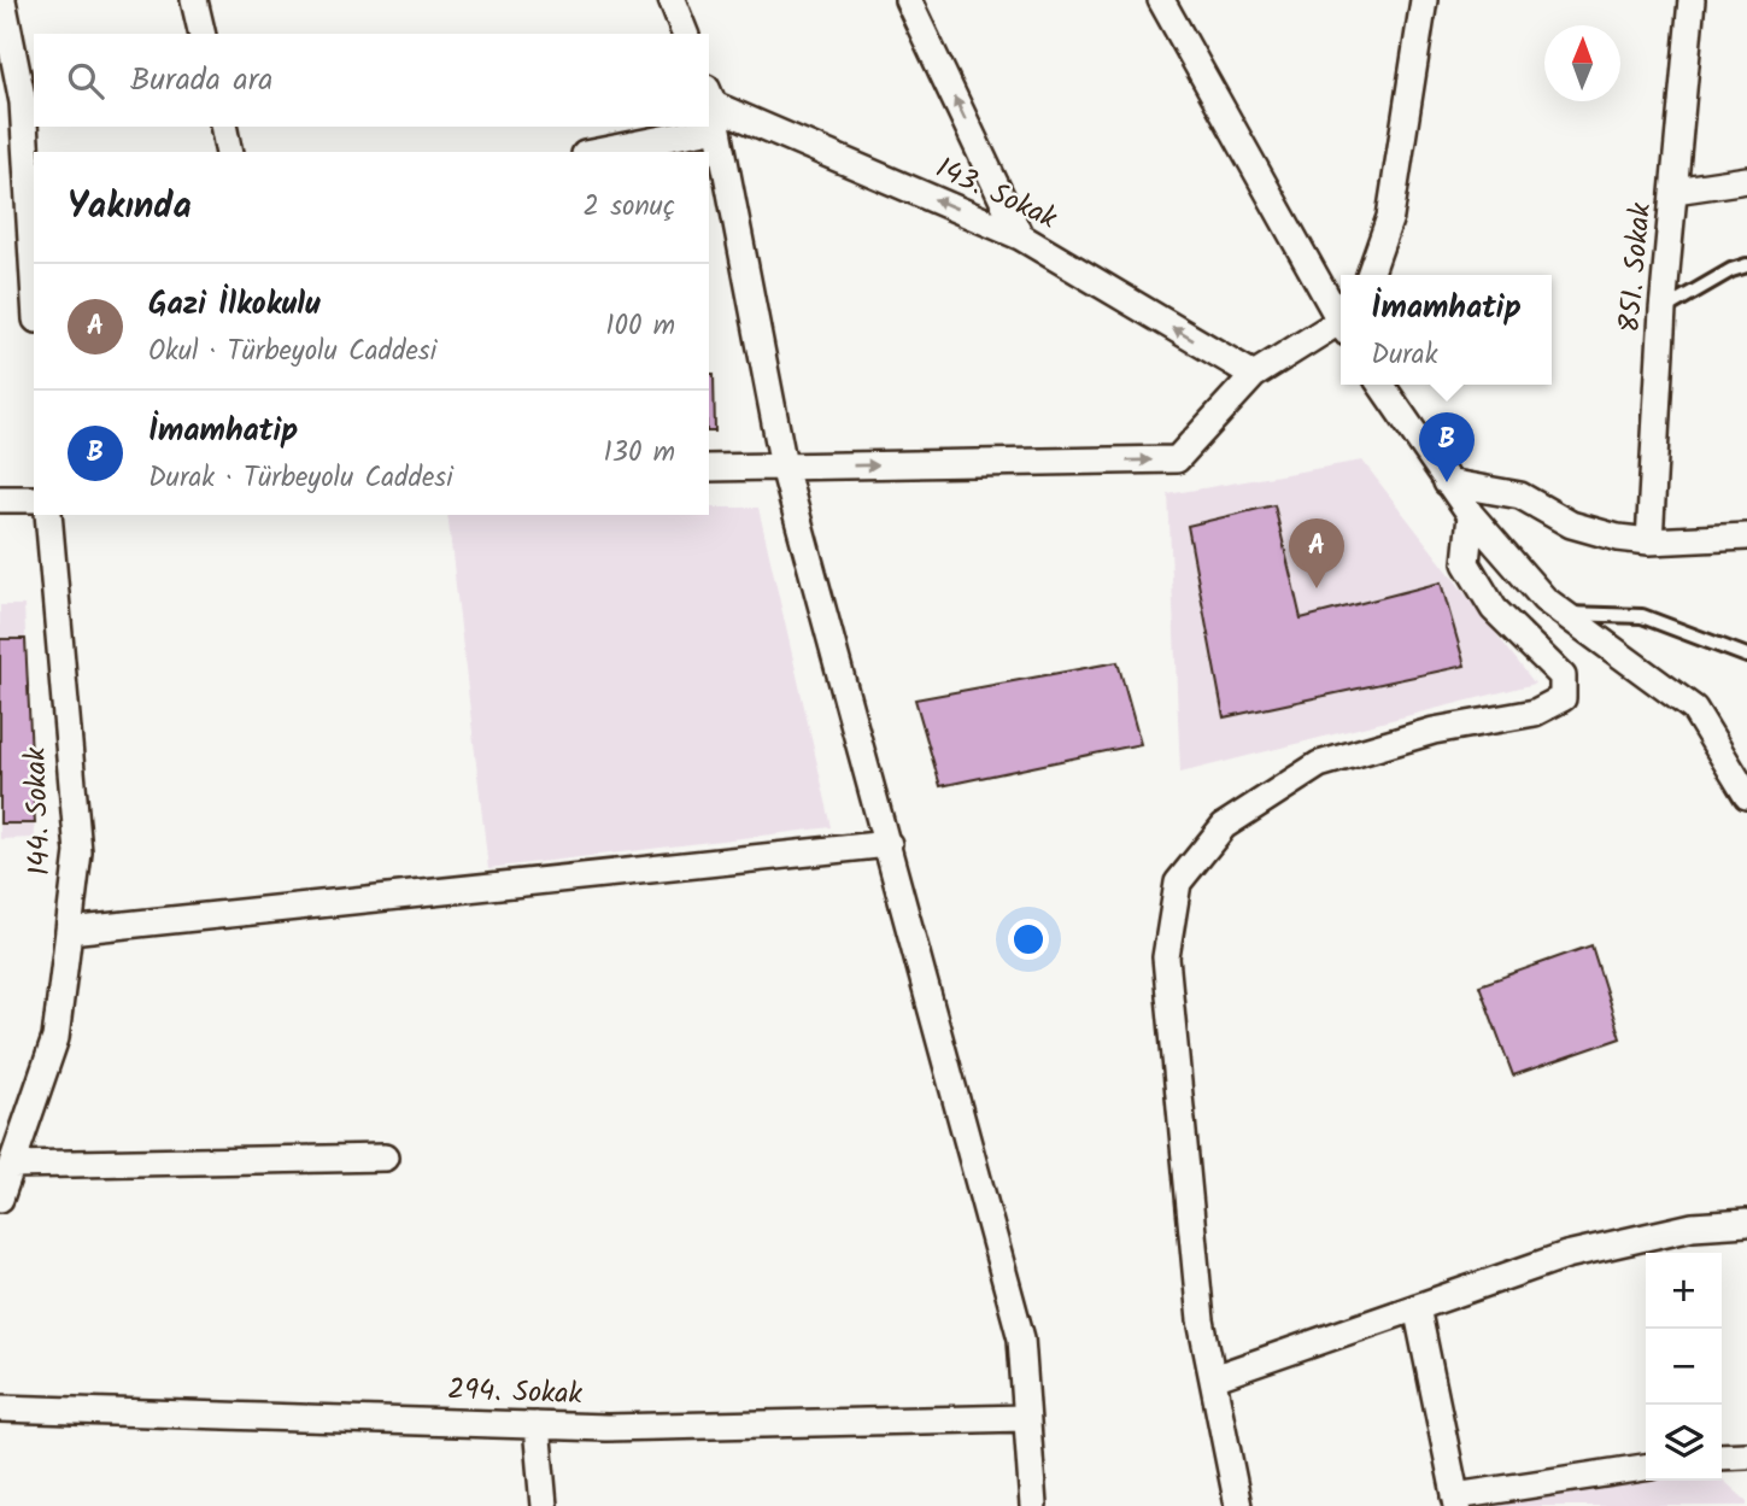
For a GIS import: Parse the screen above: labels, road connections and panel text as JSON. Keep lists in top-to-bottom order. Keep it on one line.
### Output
{"streets":{"street":["143. Sokak","851. Sokak","144. Sokak","294. Sokak"]},"one_way":["143. Sokak"],"north":"top","page":{"search":"Burada ara","heading":["Yakında","2 sonuç"],"list":[{"mark":"A","name":"Gazi İlkokulu","note":"Okul · Türbeyolu Caddesi","value":"100 m"},{"mark":"B","name":"İmamhatip","note":"Durak · Türbeyolu Caddesi","value":"130 m"}],"popup":["İmamhatip","Durak"],"pins":["B","A"],"map_buttons":["+","−"]}}
